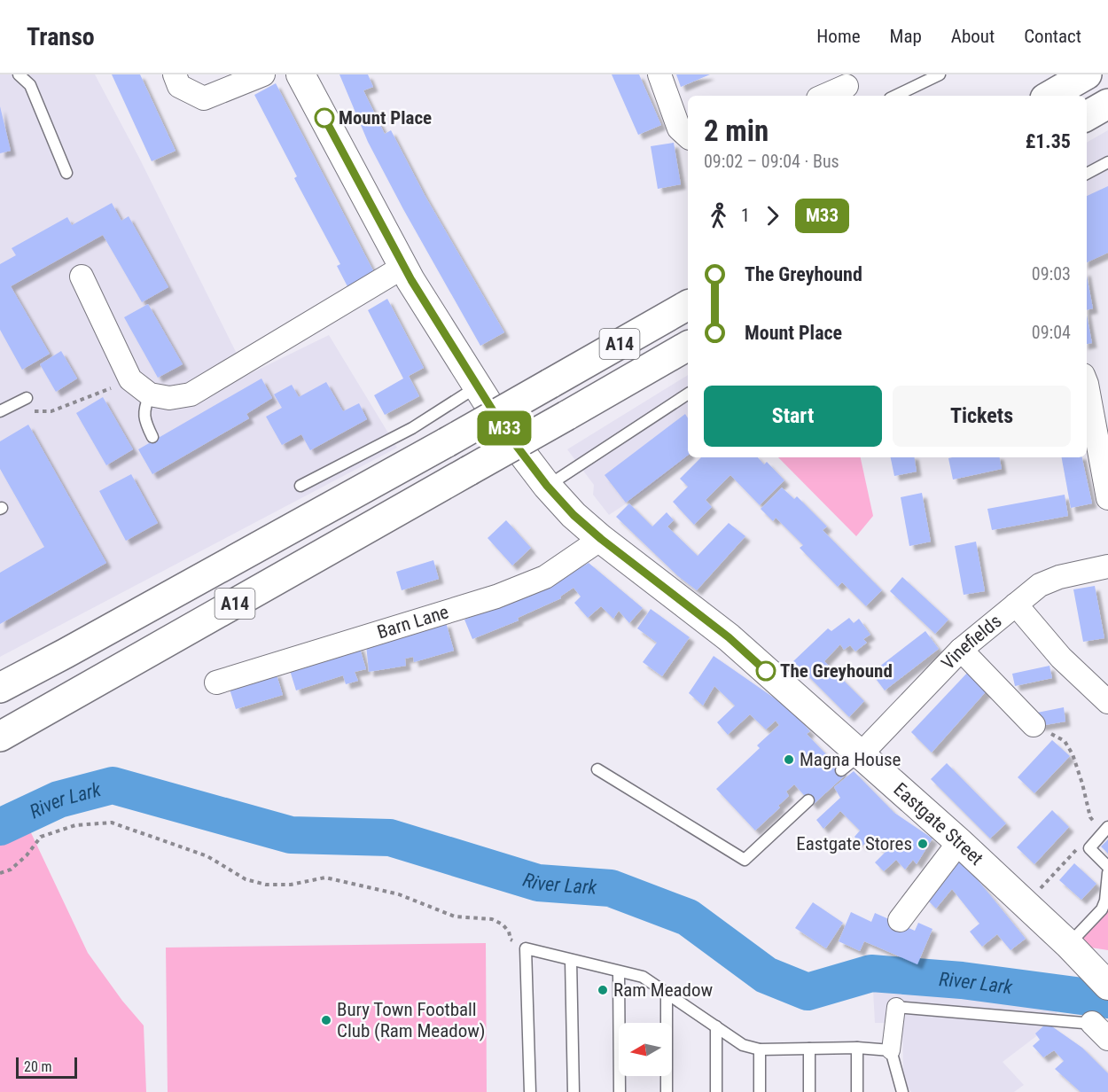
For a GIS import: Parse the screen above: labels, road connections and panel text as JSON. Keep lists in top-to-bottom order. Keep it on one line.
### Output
{"streets":{"highway":["A14"],"street":["Barn Lane","Vinefields","Eastgate Street"]},"crossings":[["Barn Lane","Eastgate Street"],["Vinefields","Eastgate Street"]],"water":["River Lark"],"places":["Mount Place","The Greyhound","Magna House","Eastgate Stores","Ram Meadow","Bury Town Football Club (Ram Meadow)"],"lines":["bus line M33"],"scale_bar":"20 m","north":"left","page":{"header":"Transo","nav":["Home","Map","About","Contact"],"on_map":"M33","heading":["2 min","09:02 – 09:04 · Bus","£1.35"],"legs":["1","M33"],"list":[{"name":"The Greyhound","value":"09:03"},{"name":"Mount Place","value":"09:04"}],"buttons":["Start","Tickets"],"scale":"20 m"}}
